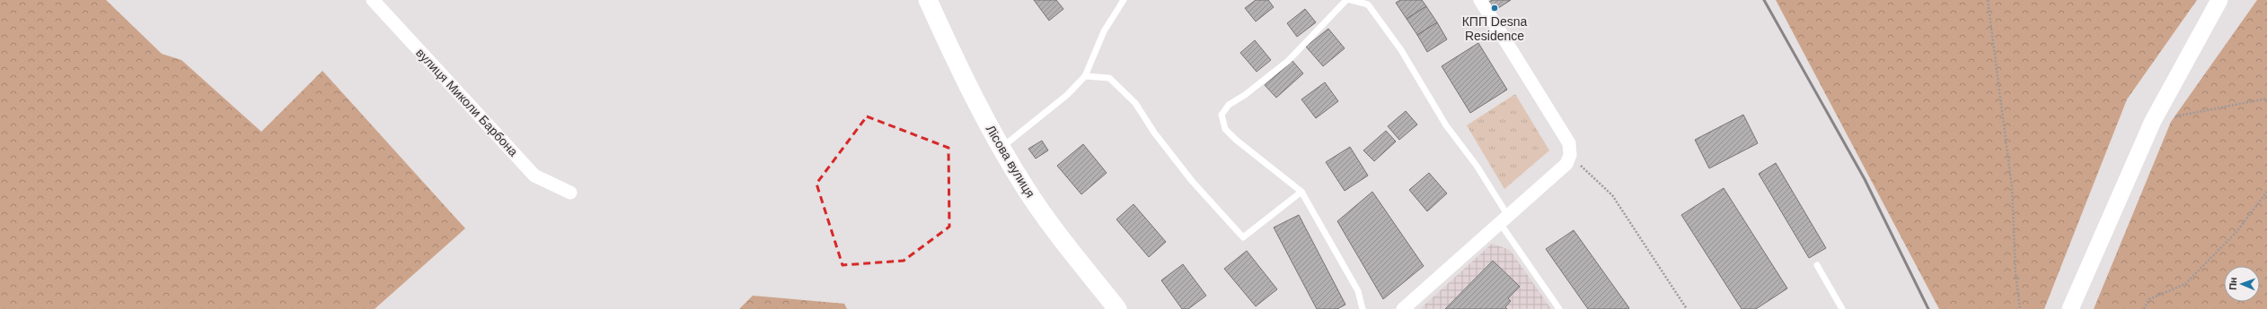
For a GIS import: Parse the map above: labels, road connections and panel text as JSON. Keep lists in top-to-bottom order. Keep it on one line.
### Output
{"streets":{"main road":["Лісова вулиця"],"street":["вулиця Миколи Барбона"]},"places":["КПП Desna Residence"],"north":"left"}
